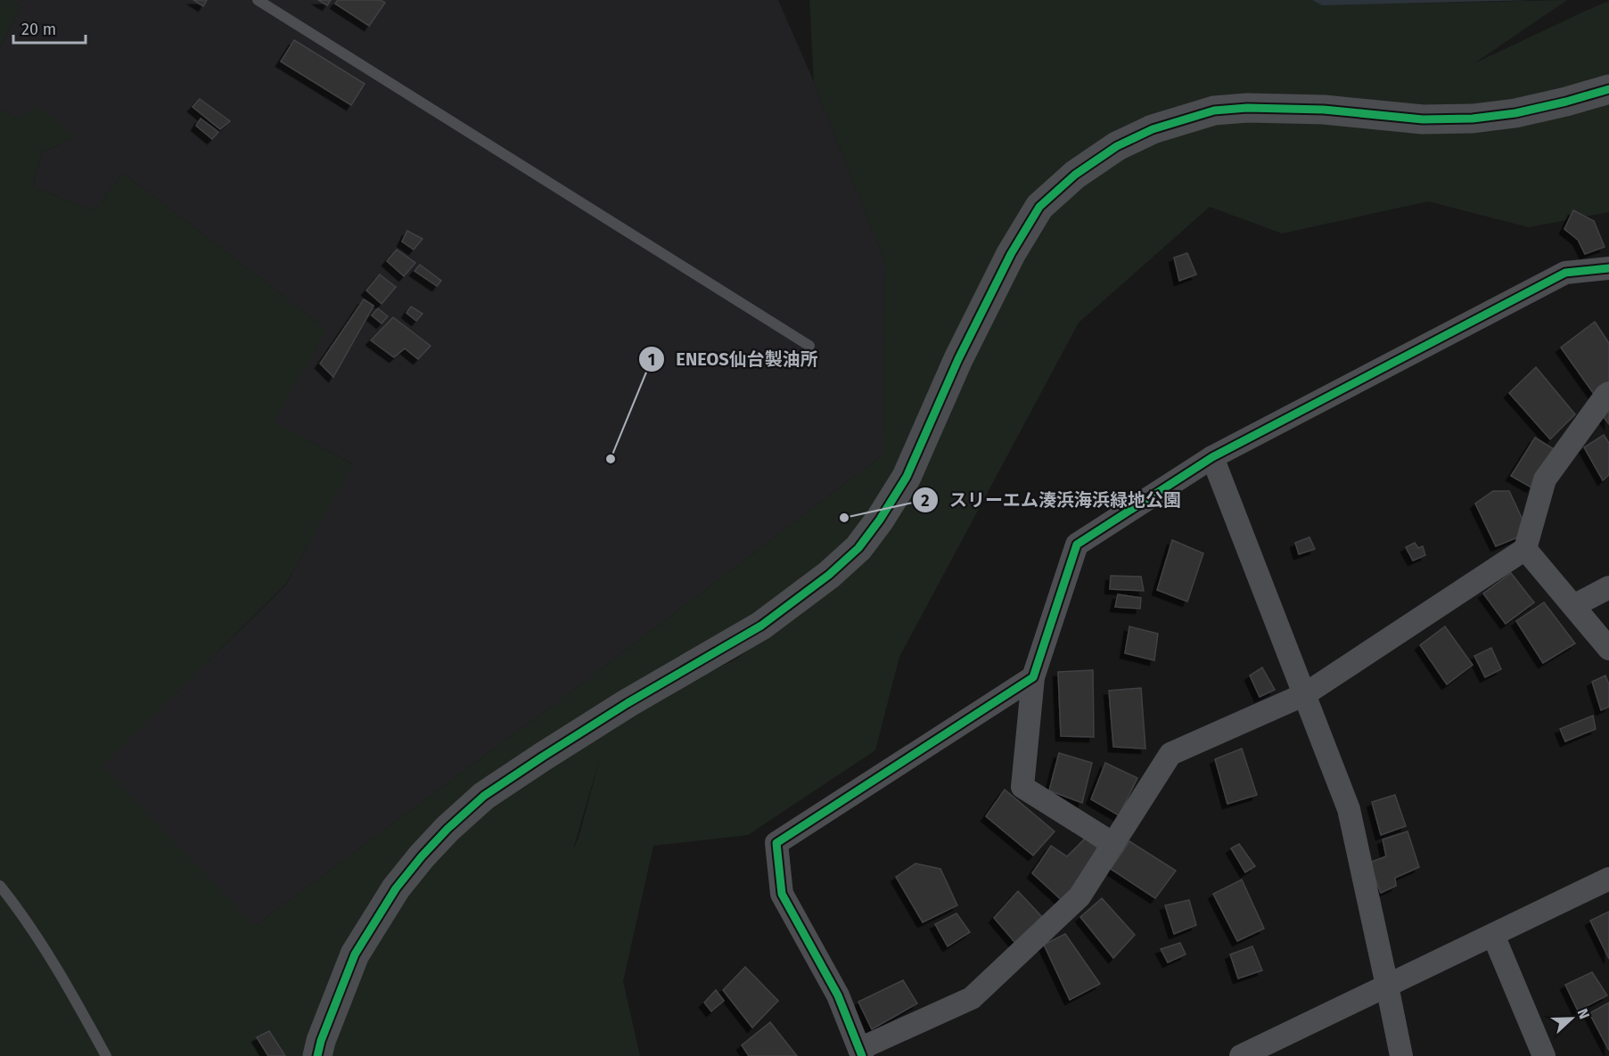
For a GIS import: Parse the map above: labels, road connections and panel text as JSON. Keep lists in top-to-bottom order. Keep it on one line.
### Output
{"places":["ENEOS仙台製油所","スリーエム湊浜海浜緑地公園"],"scale_bar":"20 m","north":"right"}
